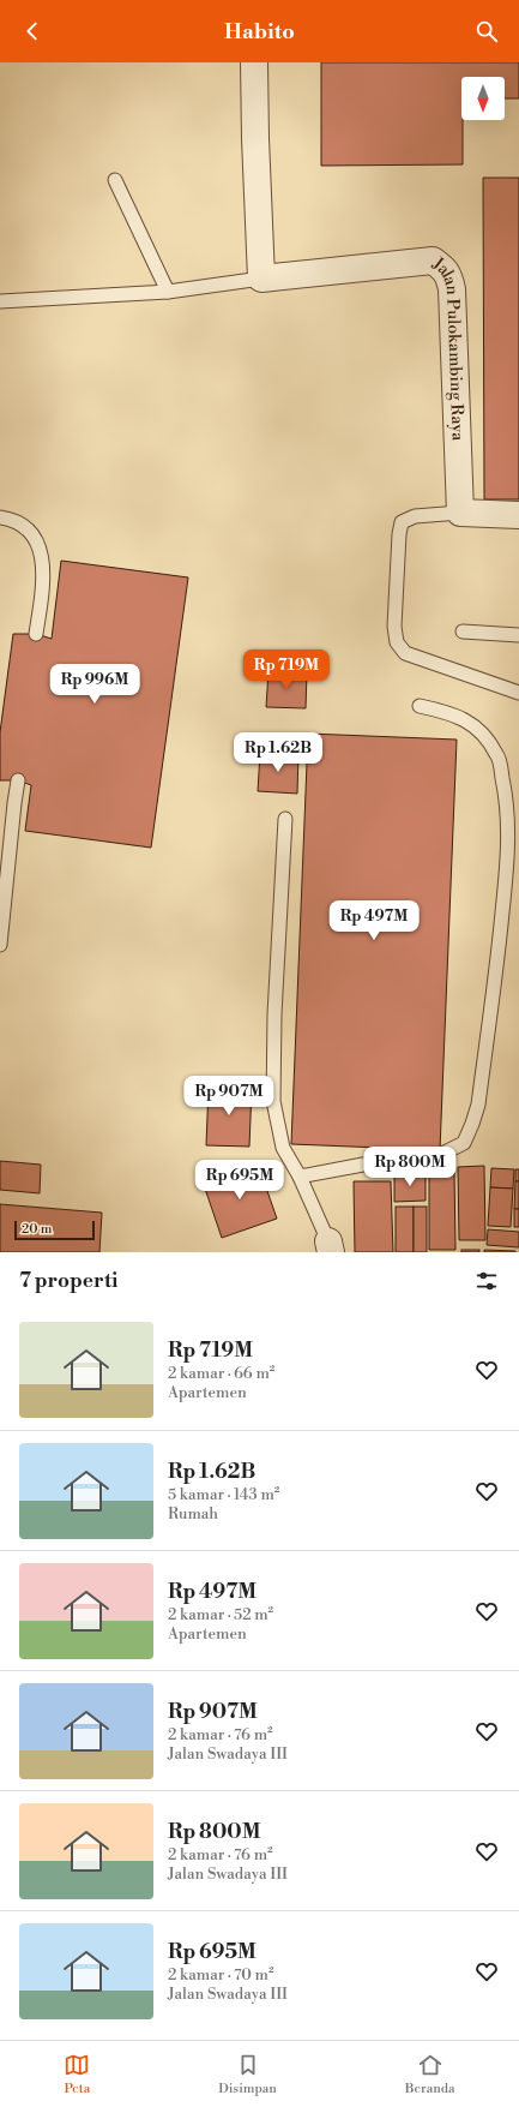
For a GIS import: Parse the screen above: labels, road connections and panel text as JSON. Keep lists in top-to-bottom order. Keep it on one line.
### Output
{"streets":{"street":["Jalan Pulokambing Raya"]},"scale_bar":"20 m","north":"bottom","page":{"header":"Habito","price":["Rp 719M","Rp 996M","Rp 1.62B","Rp 497M","Rp 907M","Rp 800M","Rp 695M"],"scale":"20 m","heading":"7 properti","list":[{"name":"Rp 719M","note":"2 kamar · 66 m² · Apartemen"},{"name":"Rp 1.62B","note":"5 kamar · 143 m² · Rumah"},{"name":"Rp 497M","note":"2 kamar · 52 m² · Apartemen"},{"name":"Rp 907M","note":"2 kamar · 76 m² · Jalan Swadaya III"},{"name":"Rp 800M","note":"2 kamar · 76 m² · Jalan Swadaya III"},{"name":"Rp 695M","note":"2 kamar · 70 m² · Jalan Swadaya III"}],"tabs":["Peta","Disimpan","Beranda"]}}
